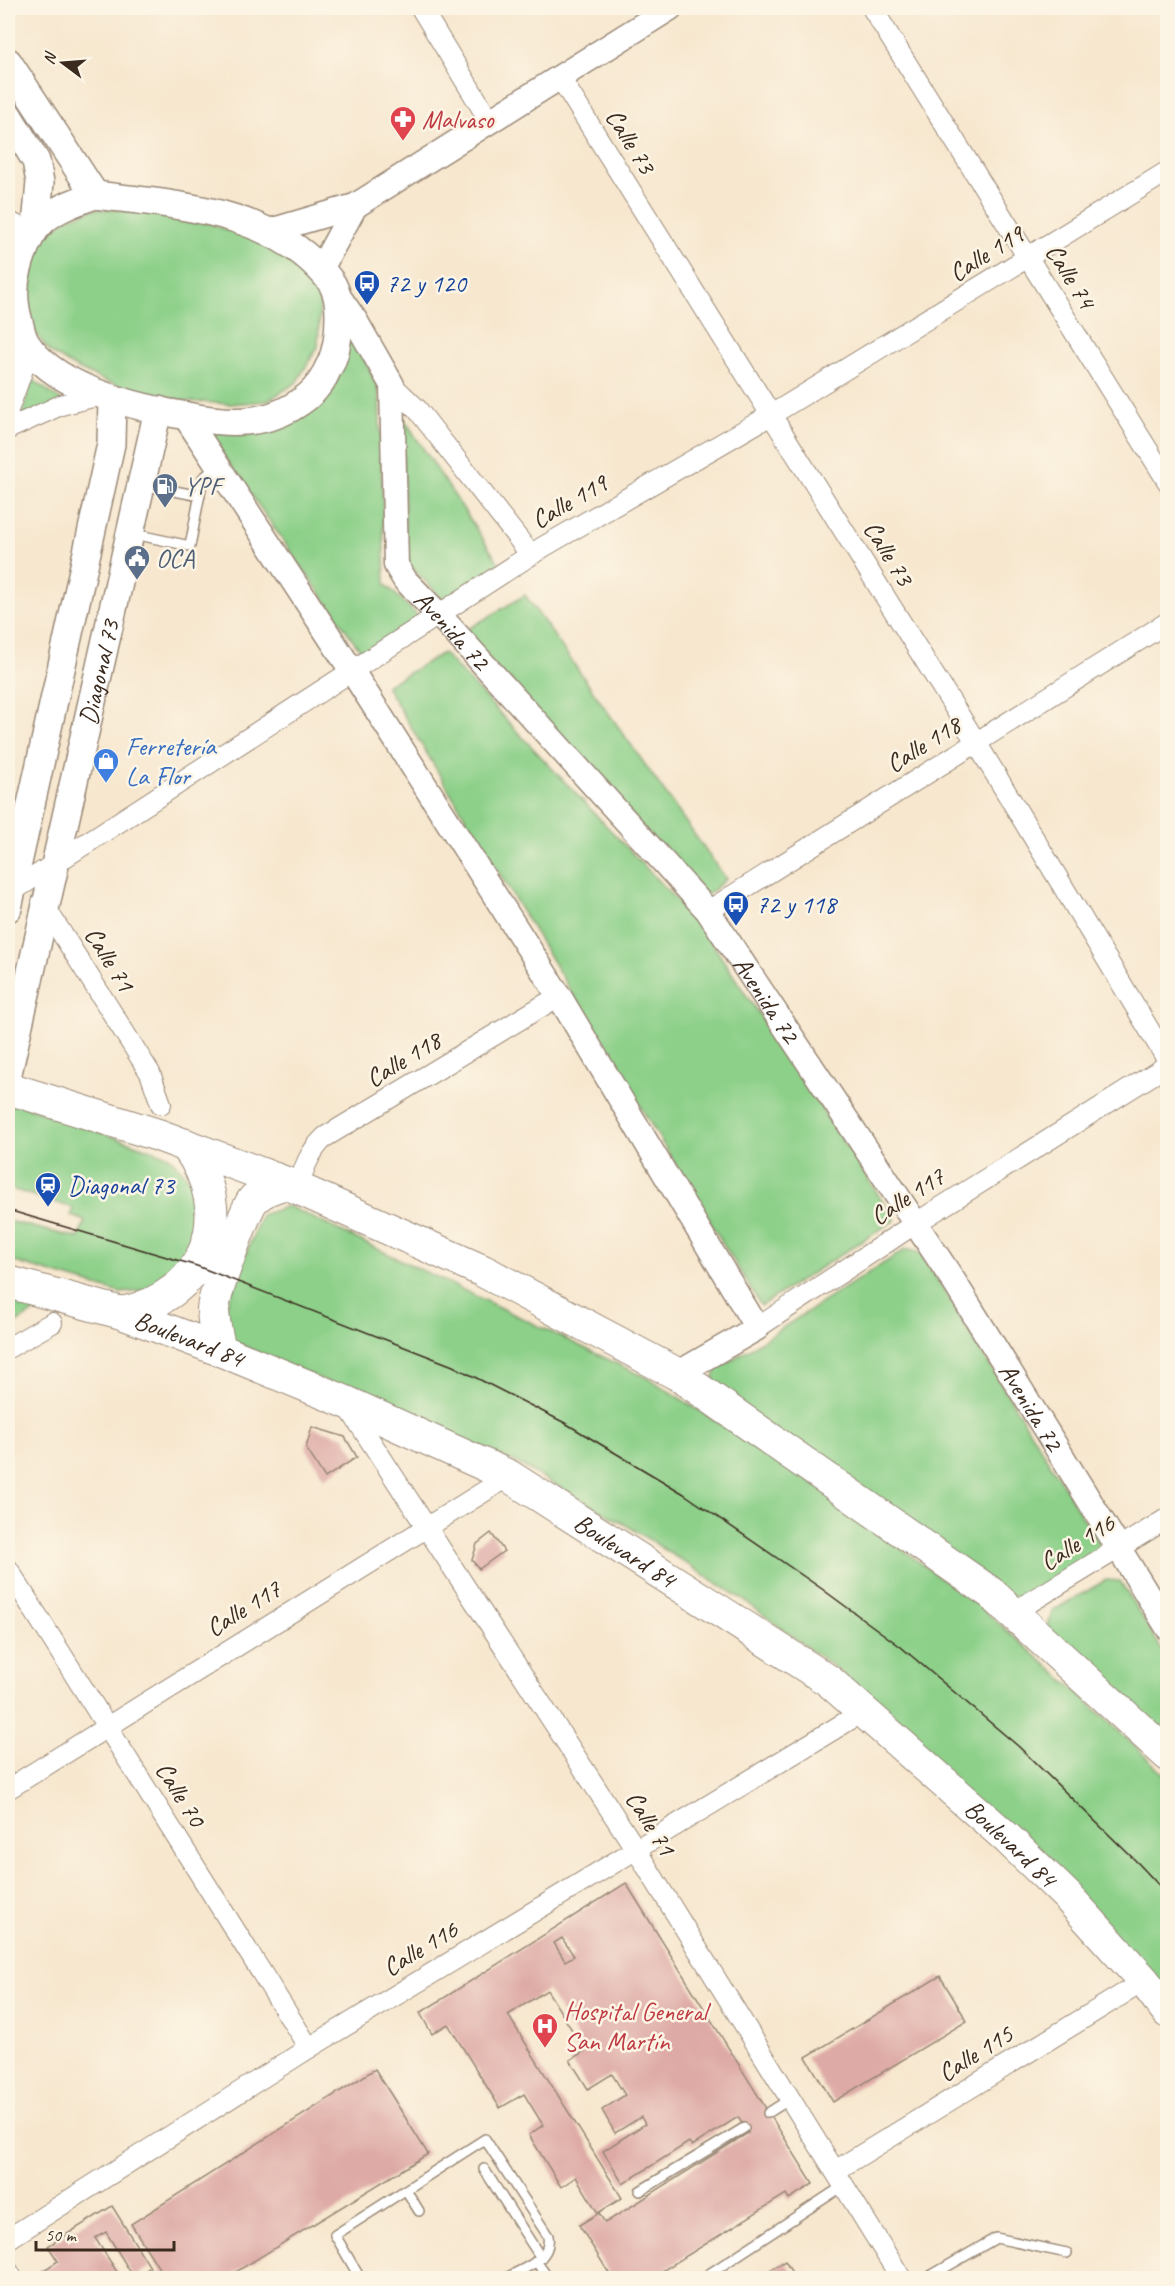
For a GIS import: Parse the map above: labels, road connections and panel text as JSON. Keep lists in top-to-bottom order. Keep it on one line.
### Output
{"streets":{"highway":["Boulevard 84"],"main road":["Diagonal 73"],"street":["Calle 73","Calle 119","Calle 74","Avenida 72","Calle 118","Calle 71","Calle 117","Calle 116","Calle 70","Calle 115"]},"crossings":[["Calle 73","Calle 119"],["Calle 73","Calle 118"],["Calle 73","Calle 117"],["Calle 119","Calle 74"],["Calle 119","Avenida 72"],["Calle 119","Diagonal 73"],["Calle 119","Calle 71"],["Avenida 72","Calle 118"],["Avenida 72","Calle 117"],["Avenida 72","Calle 116"],["Diagonal 73","Calle 71"],["Calle 71","Calle 117"],["Calle 71","Boulevard 84"],["Calle 71","Calle 116"],["Calle 71","Calle 115"],["Calle 117","Boulevard 84"],["Calle 117","Calle 70"],["Boulevard 84","Calle 116"],["Boulevard 84","Calle 115"],["Calle 116","Calle 70"]],"places":{"pharmacy":["Malvaso"],"bus stop":["72 y 120","72 y 118"],"fuel station":["YPF"],"public building":["OCA"],"shop":["Ferretería La Flor"],"station":["Diagonal 73"],"hospital":["Hospital General San Martín"]},"scale_bar":"50 m","north":"left"}
